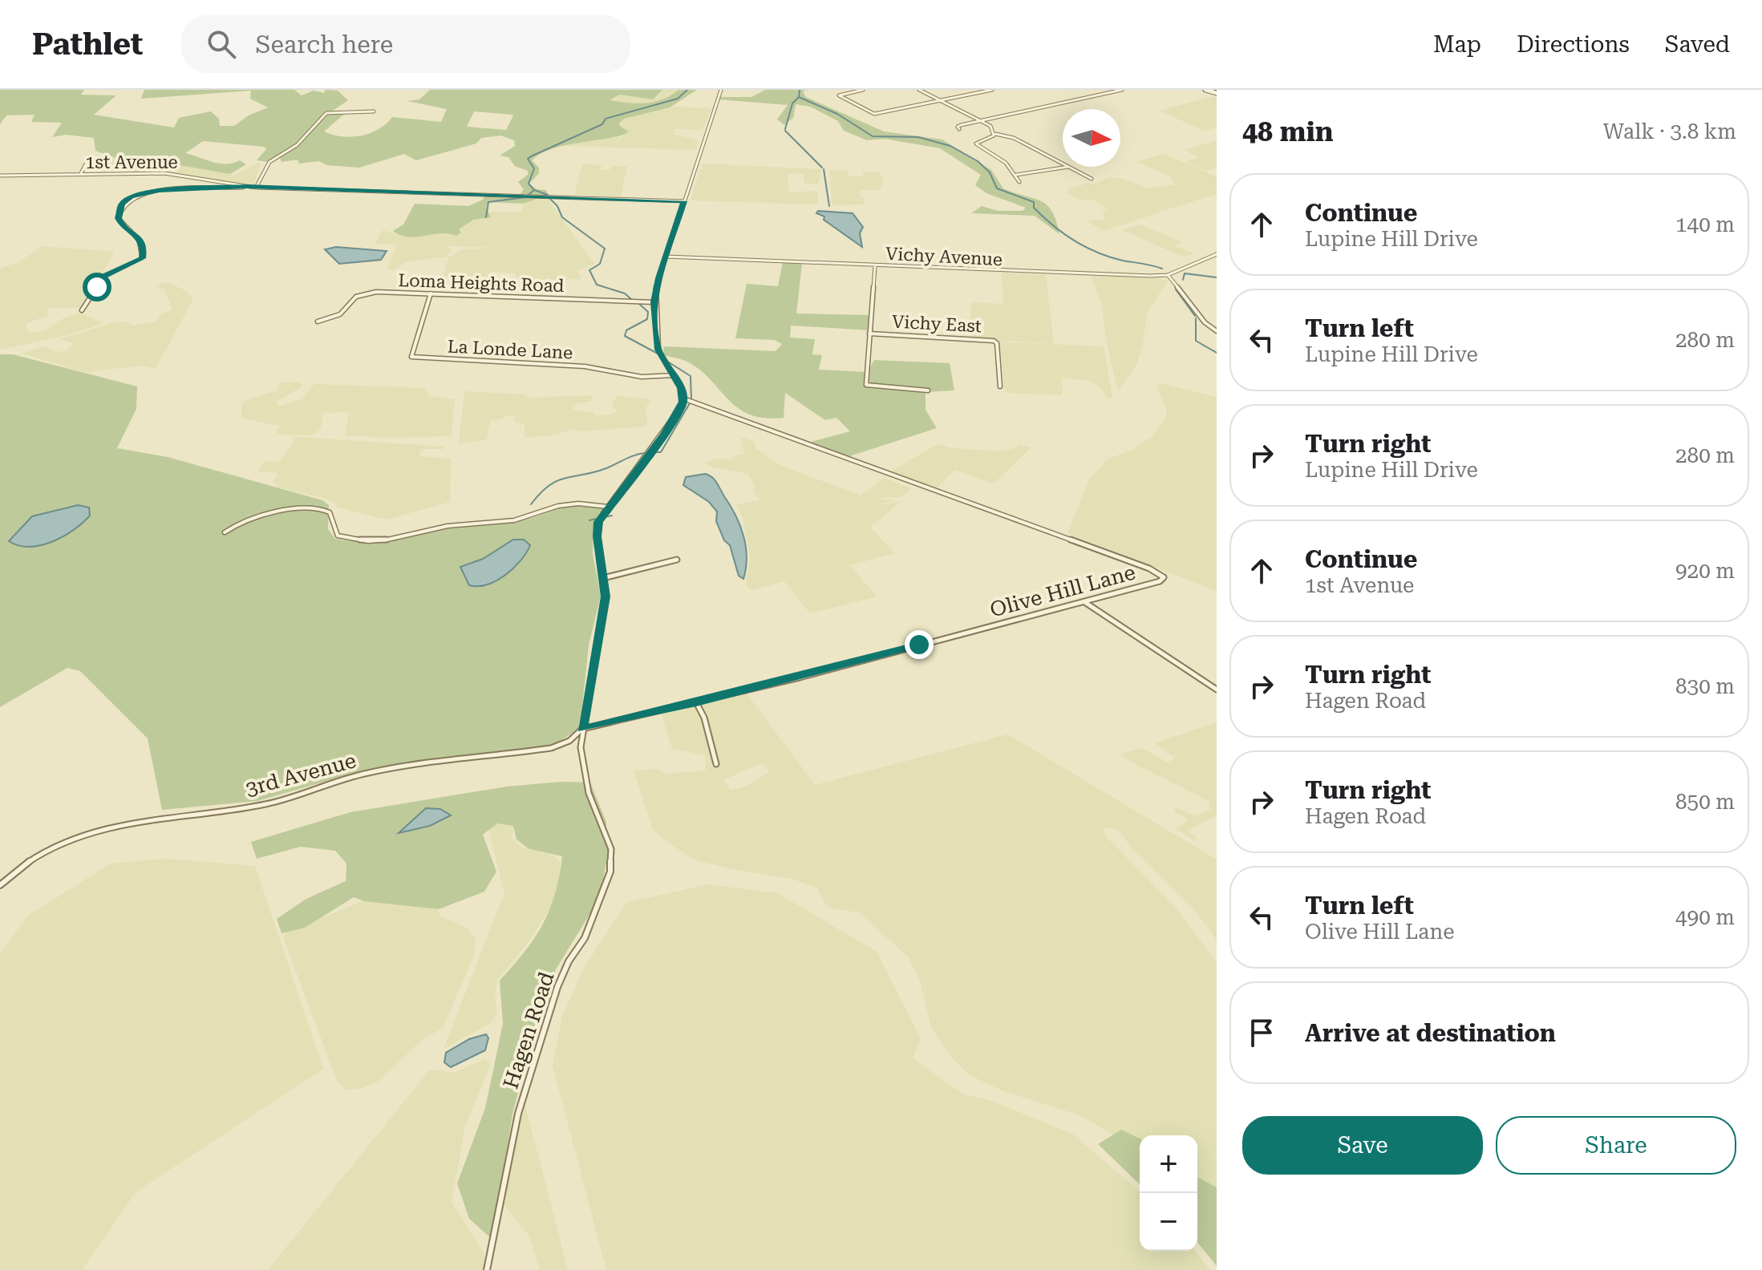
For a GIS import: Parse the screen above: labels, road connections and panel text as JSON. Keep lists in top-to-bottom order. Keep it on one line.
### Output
{"streets":{"street":["1st Avenue","Vichy Avenue","Loma Heights Road","Vichy East","La Londe Lane","Olive Hill Lane","3rd Avenue","Hagen Road"]},"crossings":[["Vichy Avenue","Vichy East"],["Loma Heights Road","La Londe Lane"],["Olive Hill Lane","3rd Avenue"],["Olive Hill Lane","Hagen Road"],["3rd Avenue","Hagen Road"]],"north":"right","page":{"header":"Pathlet","search":"Search here","nav":["Map","Directions","Saved"],"heading":["48 min","Walk · 3.8 km"],"list":[["Continue","Lupine Hill Drive","140 m"],["Turn left","Lupine Hill Drive","280 m"],["Turn right","Lupine Hill Drive","280 m"],["Continue","1st Avenue","920 m"],["Turn right","Hagen Road","830 m"],["Turn right","Hagen Road","850 m"],["Turn left","Olive Hill Lane","490 m"],"Arrive at destination"],"buttons":["Save","Share"],"map_buttons":["+","−"]}}
